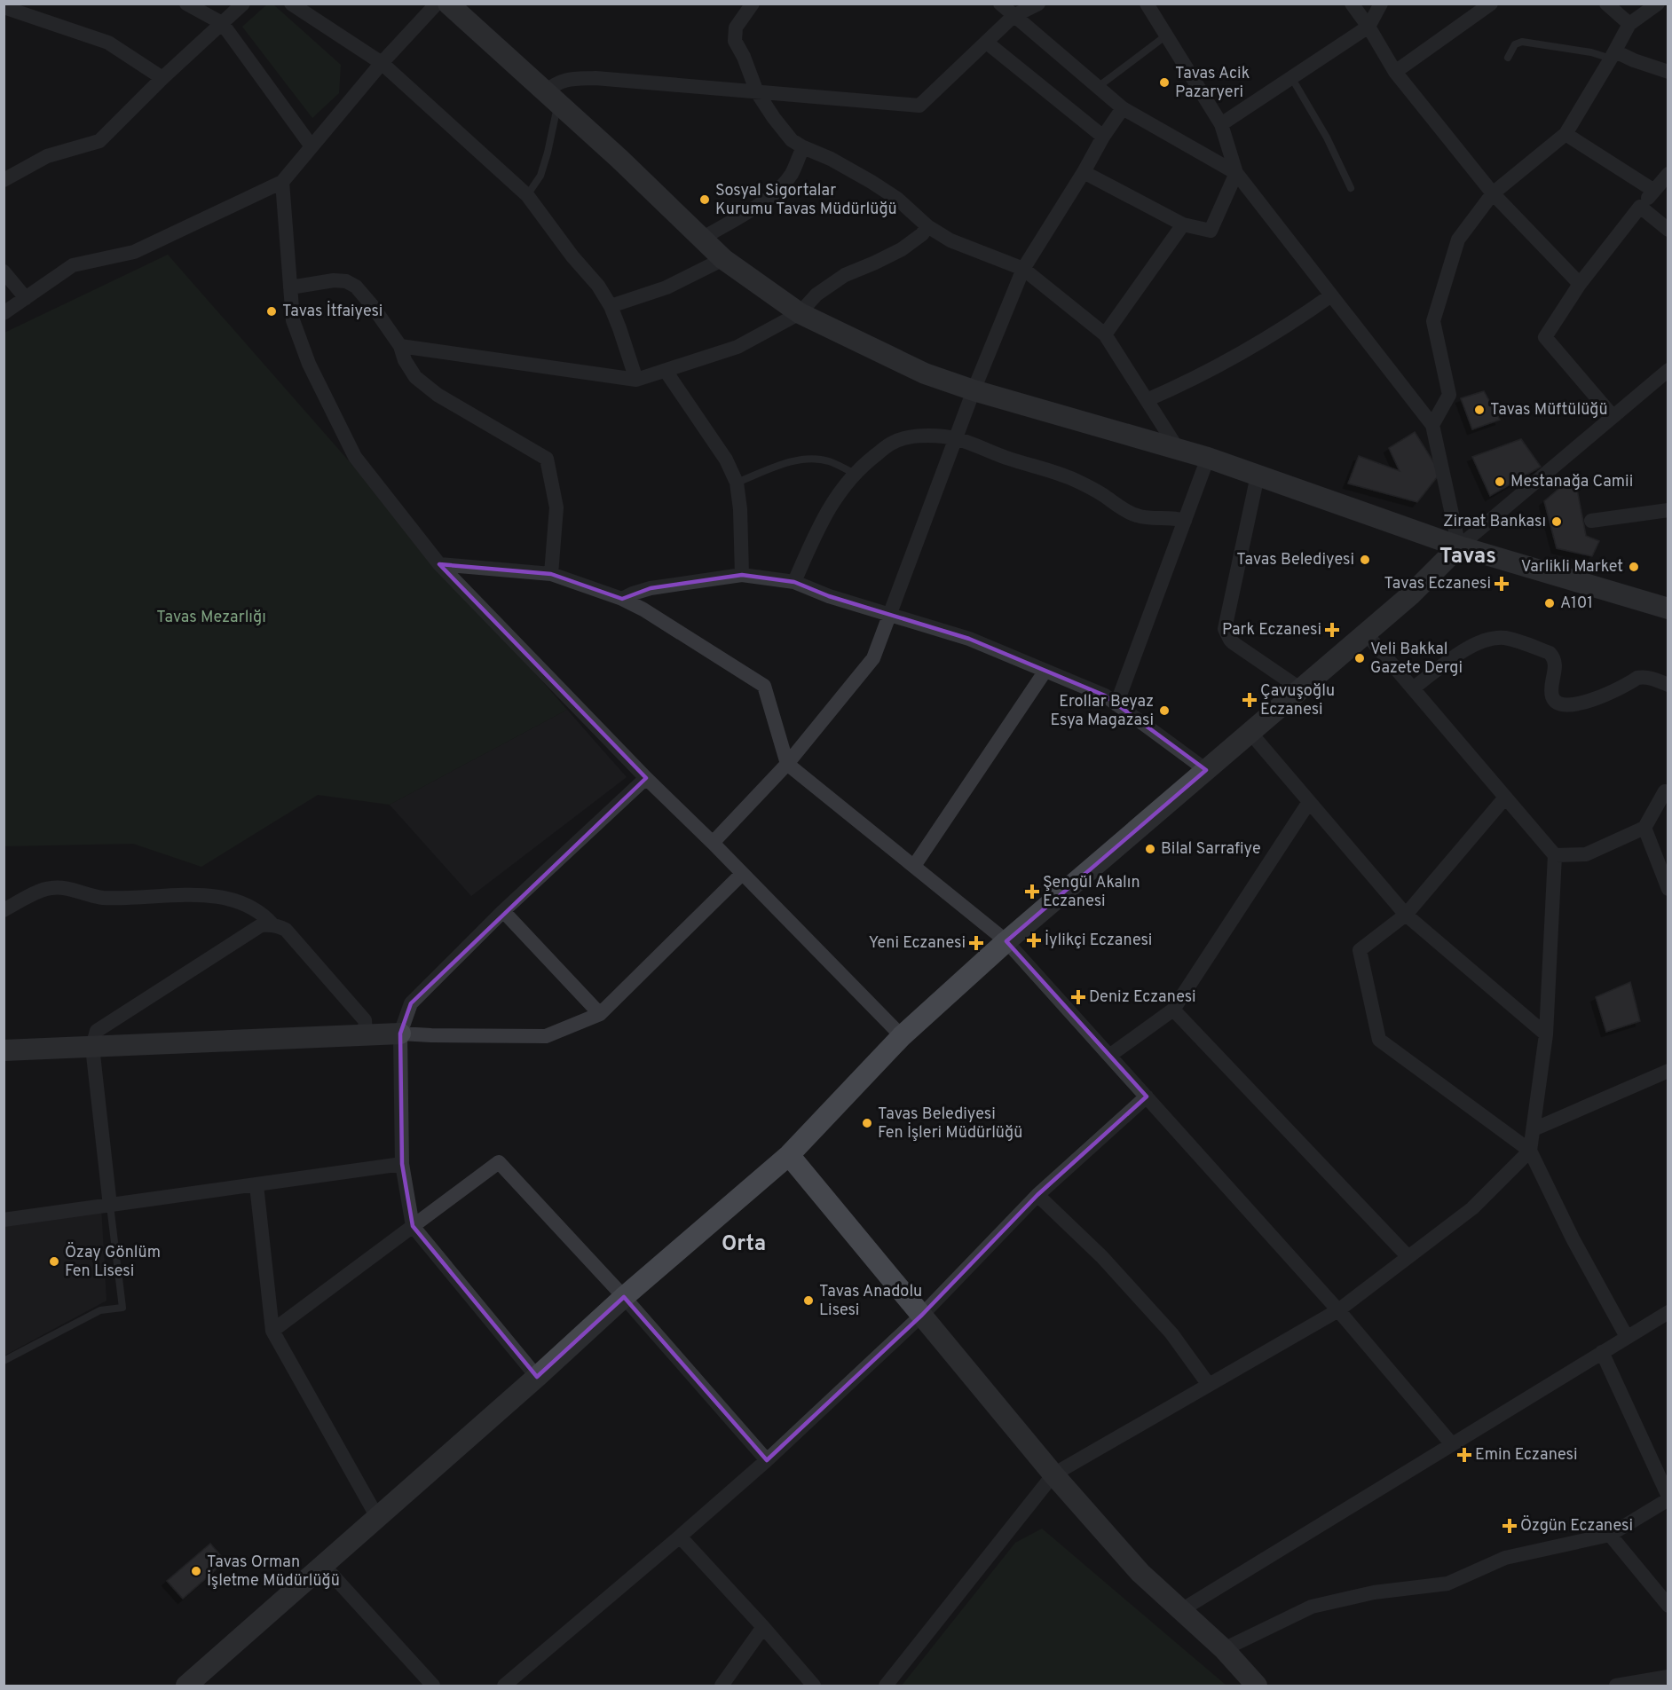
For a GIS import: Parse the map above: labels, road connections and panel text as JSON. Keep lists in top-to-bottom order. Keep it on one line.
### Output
{"districts":["Tavas","Orta"],"parks":["Tavas Mezarlığı"],"places":{"other":["Tavas Acik Pazaryeri","Sosyal Sigortalar Kurumu Tavas Müdürlüğü","Tavas İtfaiyesi","Tavas Müftülüğü","Mestanağa Camii","Ziraat Bankası","Tavas Belediyesi","Varlikli Market","A101","Veli Bakkal Gazete Dergi","Erollar Beyaz Esya Magazasi","Bilal Sarrafiye","Tavas Belediyesi Fen İşleri Müdürlüğü","Özay Gönlüm Fen Lisesi","Tavas Anadolu Lisesi","Tavas Orman İşletme Müdürlüğü"],"health":["Tavas Eczanesi","Park Eczanesi","Çavuşoğlu Eczanesi","Şengül Akalın Eczanesi","İylikçi Eczanesi","Yeni Eczanesi","Deniz Eczanesi","Emin Eczanesi","Özgün Eczanesi"]}}
